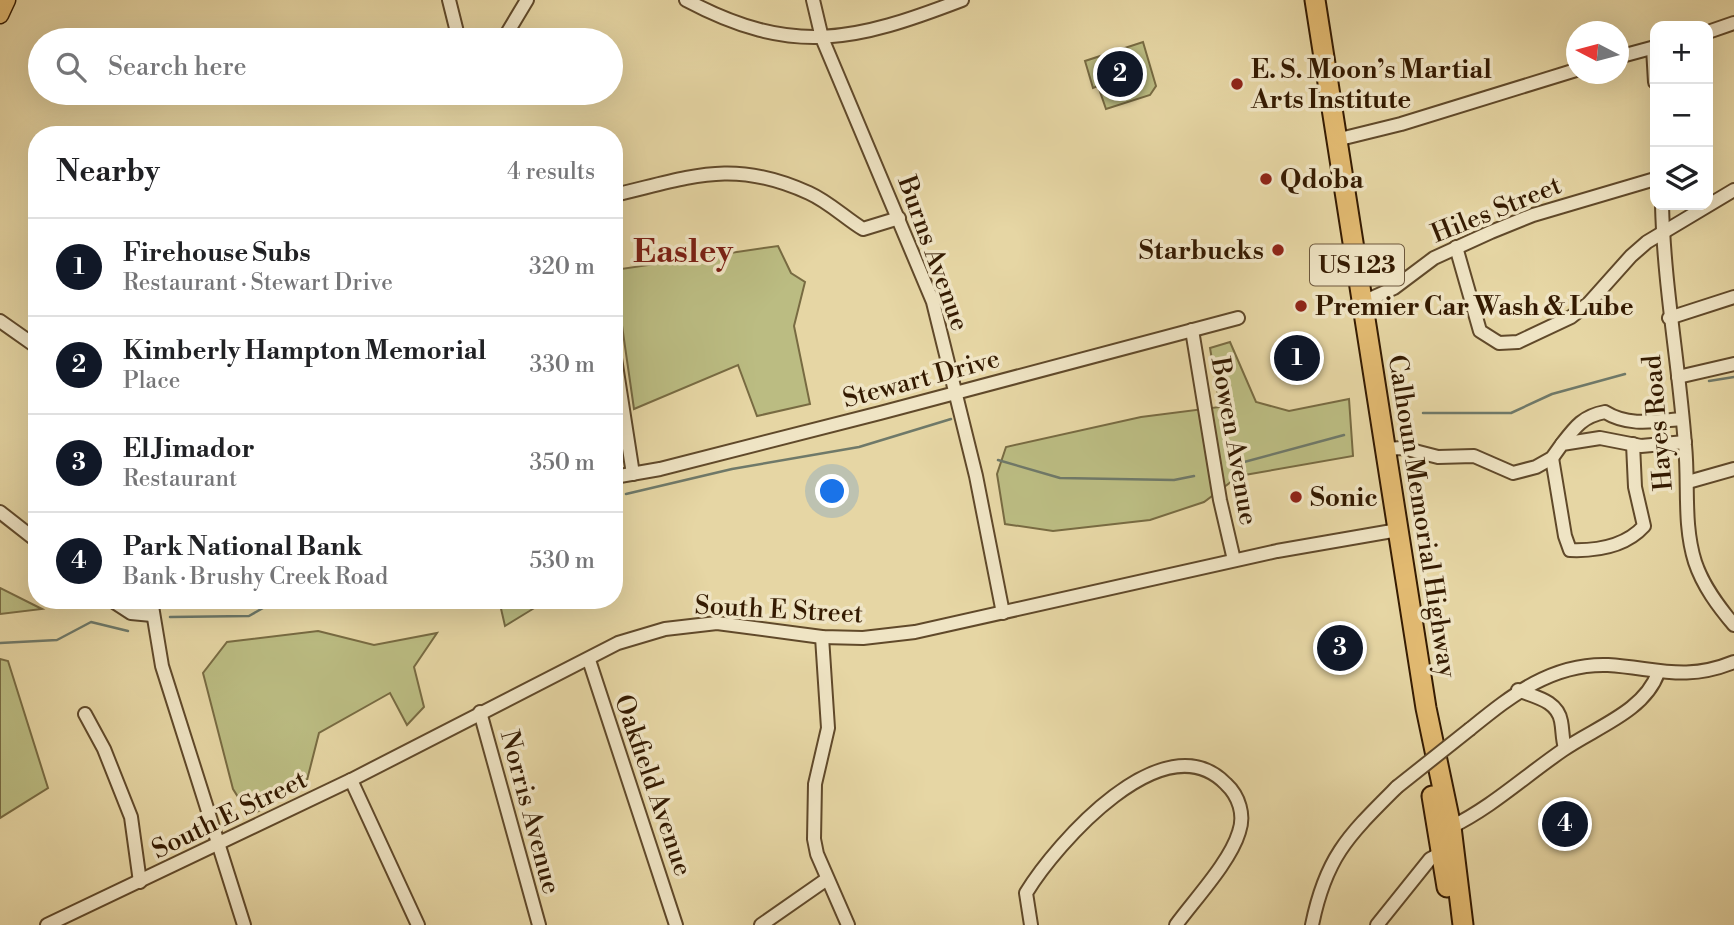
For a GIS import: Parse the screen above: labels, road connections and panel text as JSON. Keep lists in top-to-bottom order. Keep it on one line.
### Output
{"streets":{"highway":["US 123","Calhoun Memorial Highway"],"street":["Hiles Street","Burns Avenue","Stewart Drive","Hayes Road","Bowen Avenue","South E Street","Oakfield Avenue","Norris Avenue"]},"crossings":[["Hiles Street","Calhoun Memorial Highway"],["Burns Avenue","Stewart Drive"],["Burns Avenue","South E Street"],["Stewart Drive","Bowen Avenue"],["Bowen Avenue","South E Street"],["Calhoun Memorial Highway","South E Street"],["South E Street","Oakfield Avenue"],["South E Street","Norris Avenue"]],"districts":["Easley"],"places":["E. S. Moon’s Martial Arts Institute","Qdoba","Starbucks","Premier Car Wash & Lube","Sonic"],"north":"left","page":{"map_buttons":["+","−"],"search":"Search here","pins":["2","1","3","4"],"heading":["Nearby","4 results"],"list":[{"mark":"1","name":"Firehouse Subs","note":"Restaurant · Stewart Drive","value":"320 m"},{"mark":"2","name":"Kimberly Hampton Memorial","note":"Place","value":"330 m"},{"mark":"3","name":"El Jimador","note":"Restaurant","value":"350 m"},{"mark":"4","name":"Park National Bank","note":"Bank · Brushy Creek Road","value":"530 m"}]}}
